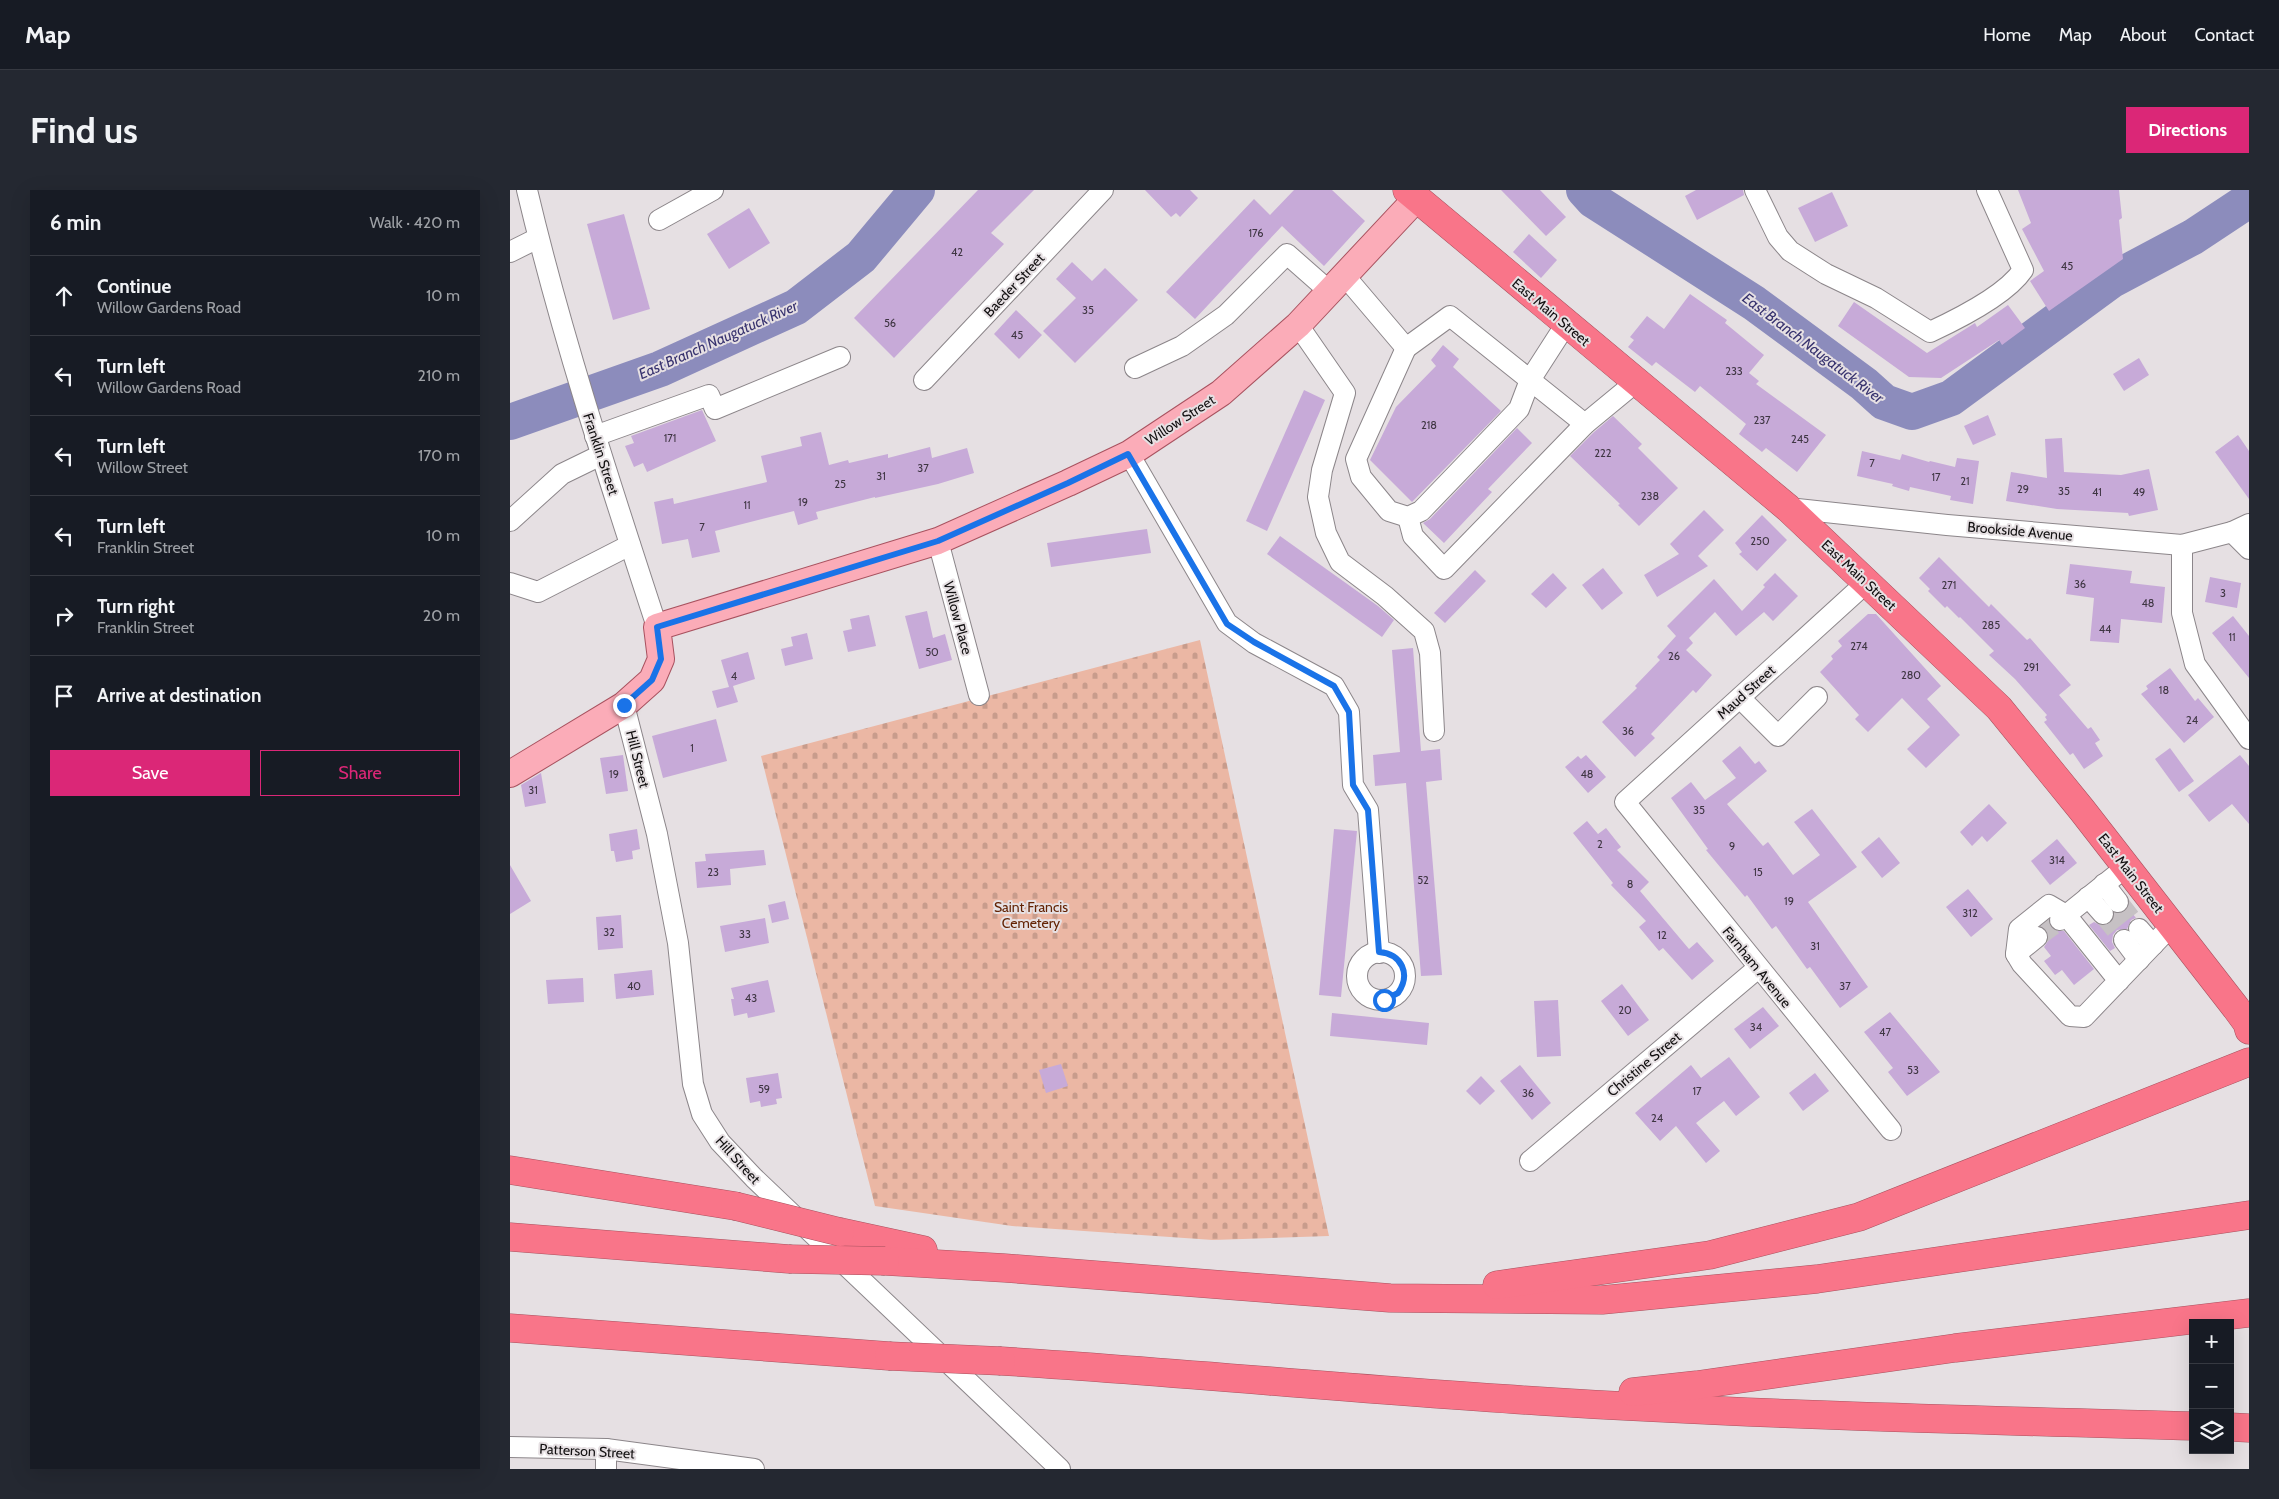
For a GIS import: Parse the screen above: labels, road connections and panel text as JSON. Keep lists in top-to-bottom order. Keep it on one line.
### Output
{"streets":{"highway":["East Main Street"],"main road":["Willow Street","Franklin Street"],"street":["Baeder Street","Brookside Avenue","Willow Place","Maud Street","Hill Street","Farnham Avenue","Christine Street","Patterson Street"]},"crossings":[["East Main Street","Willow Street"],["East Main Street","Brookside Avenue"],["East Main Street","Maud Street"],["Willow Street","Franklin Street"],["Willow Street","Willow Place"],["Franklin Street","Hill Street"],["Maud Street","Farnham Avenue"],["Farnham Avenue","Christine Street"]],"water":["East Branch Naugatuck River"],"parks":["Saint Francis Cemetery"],"house_numbers":["176","42","45","35","56","45","233","237","218","171","245","222","7","37","31","17","21","25","29","35","41","49","238","19","11","7","250","36","271","3","48","285","44","11","274","50","26","291","280","4","18","24","36","1","19","48","31","35","2","9","314","23","15","52","8","19","312","32","33","12","31","40","37","43","20","34","47","53","59","17","36","24"],"page":{"header":"Map","nav":["Home","Map","About","Contact"],"buttons":["Directions",["Save","Share"]],"title":"Find us","heading":["6 min","Walk · 420 m"],"list":[["Continue","Willow Gardens Road","10 m"],["Turn left","Willow Gardens Road","210 m"],["Turn left","Willow Street","170 m"],["Turn left","Franklin Street","10 m"],["Turn right","Franklin Street","20 m"],"Arrive at destination"],"map_buttons":["+","−"]}}
